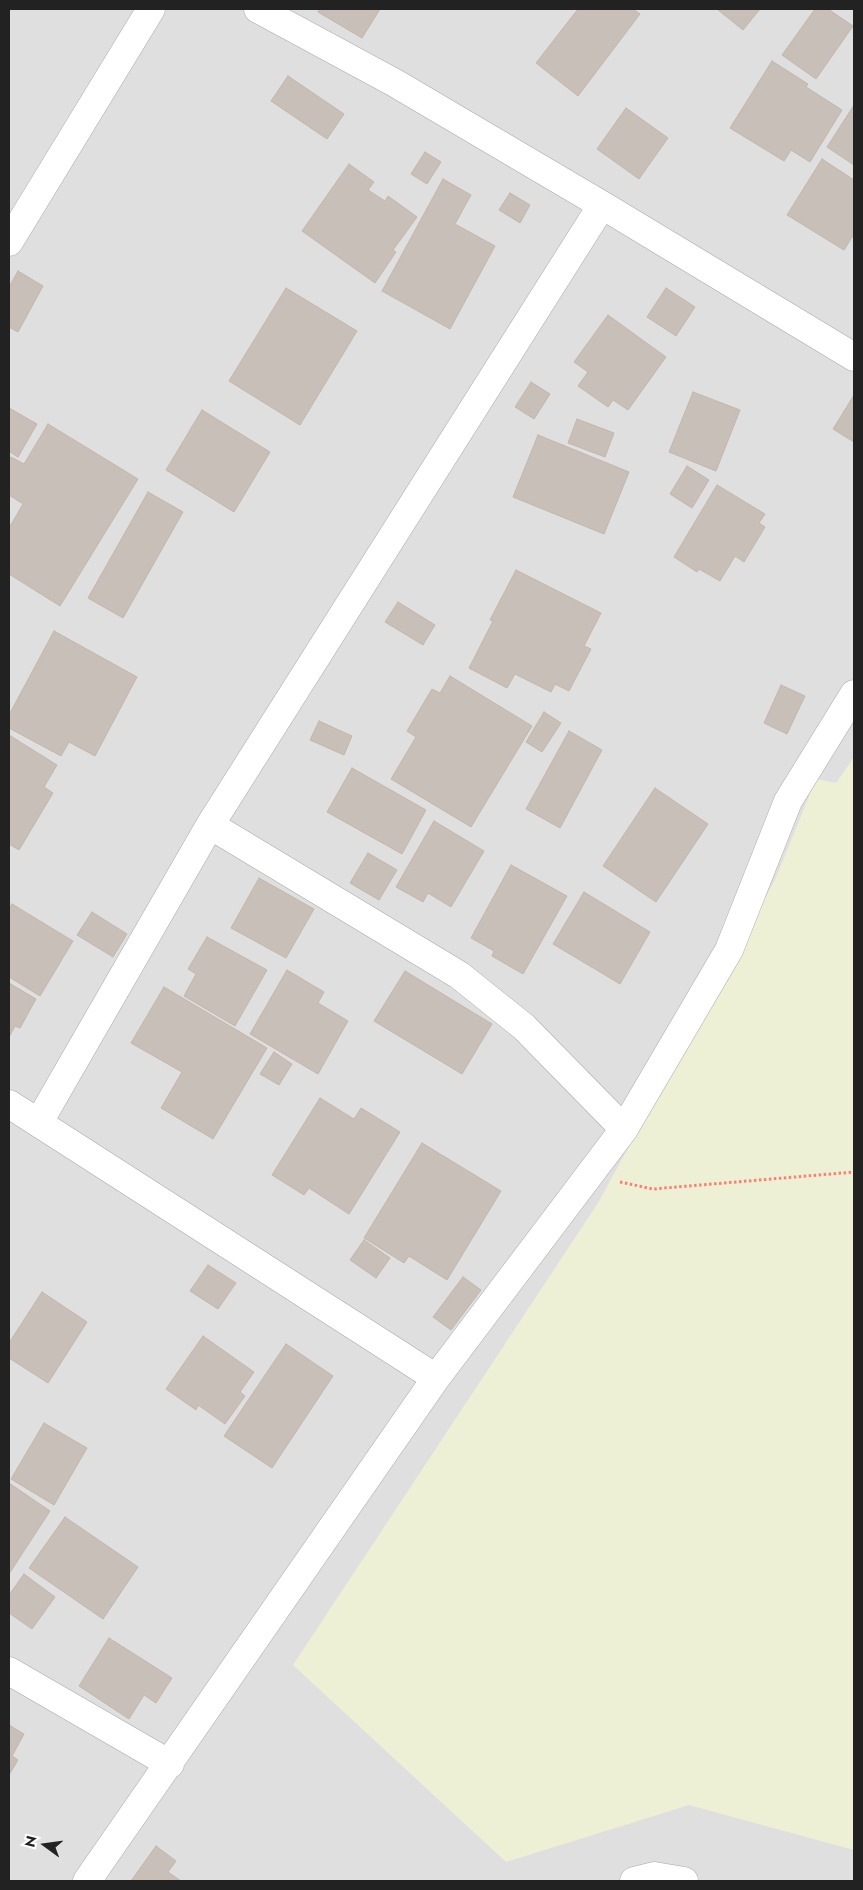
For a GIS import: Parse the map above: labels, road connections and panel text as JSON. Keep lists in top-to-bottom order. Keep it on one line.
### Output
{"north":"left"}
